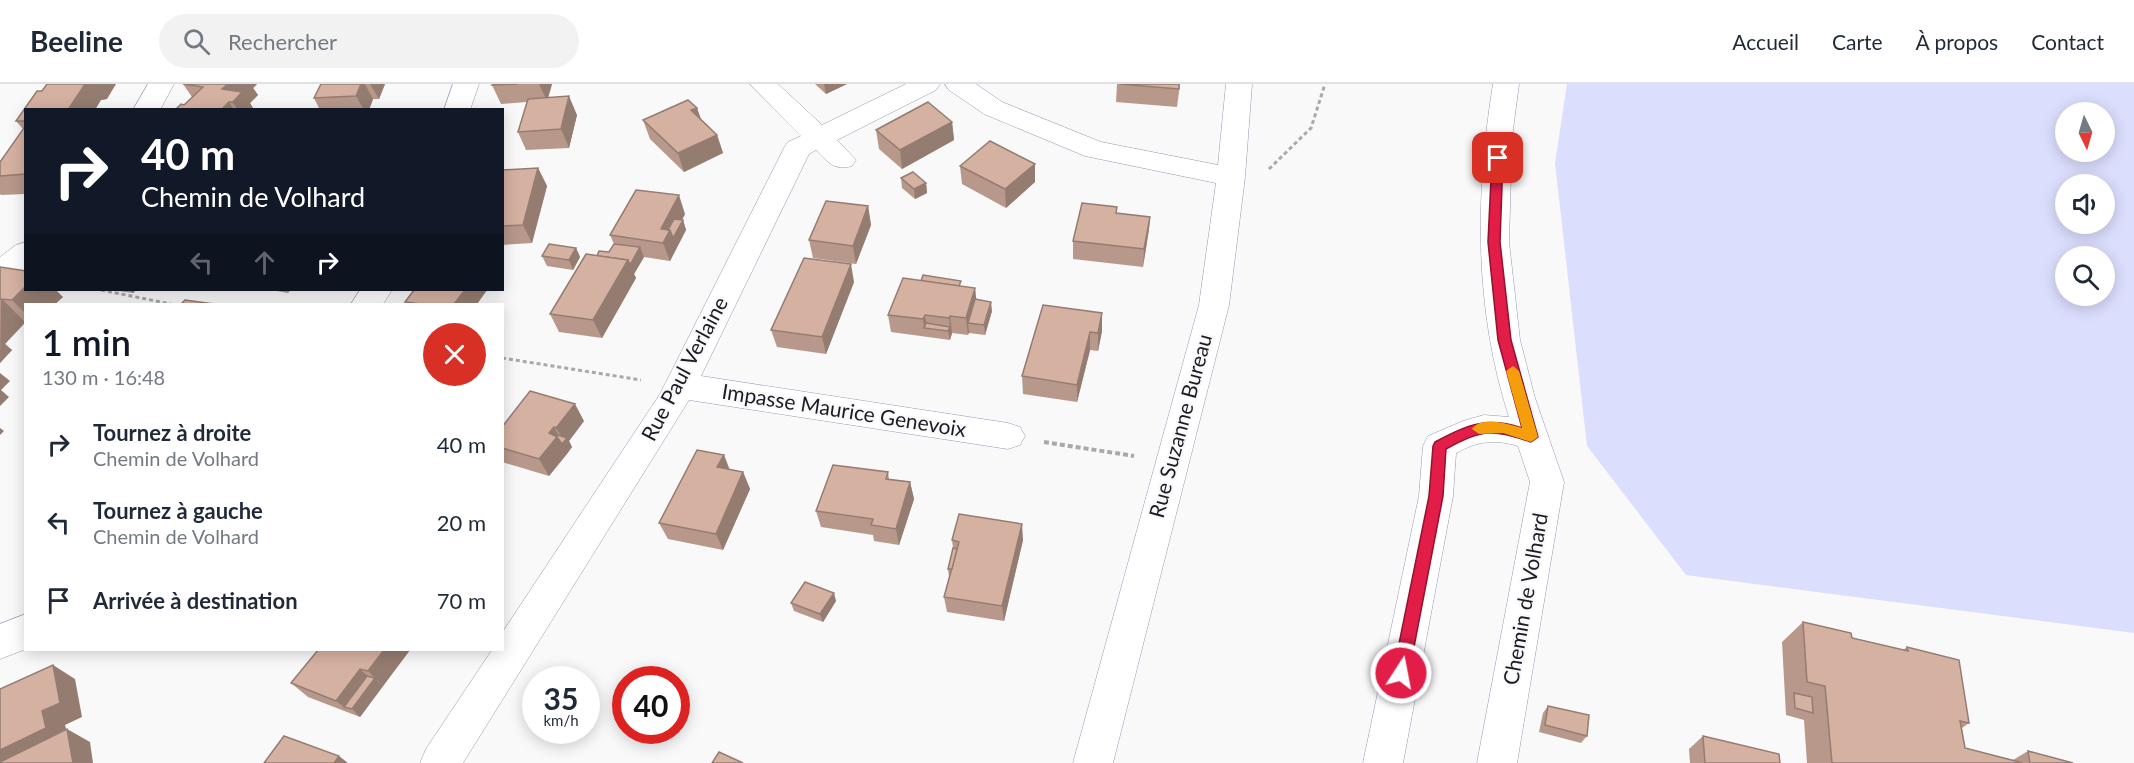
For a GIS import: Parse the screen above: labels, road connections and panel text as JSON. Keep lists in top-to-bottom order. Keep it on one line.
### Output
{"streets":{"street":["Rue Paul Verlaine","Impasse Maurice Genevoix","Rue Suzanne Bureau","Chemin de Volhard"]},"crossings":[["Rue Paul Verlaine","Impasse Maurice Genevoix"]],"north":"bottom","page":{"header":"Beeline","search":"Rechercher","nav":["Accueil","Carte","À propos","Contact"],"turn":["40 m","Chemin de Volhard"],"heading":["1 min","130 m · 16:48"],"list":[{"name":"Tournez à droite","note":"Chemin de Volhard","value":"40 m"},{"name":"Tournez à gauche","note":"Chemin de Volhard","value":"20 m"},{"name":"Arrivée à destination","value":"70 m"}],"speed":"35 km/h","limit":"40"}}
